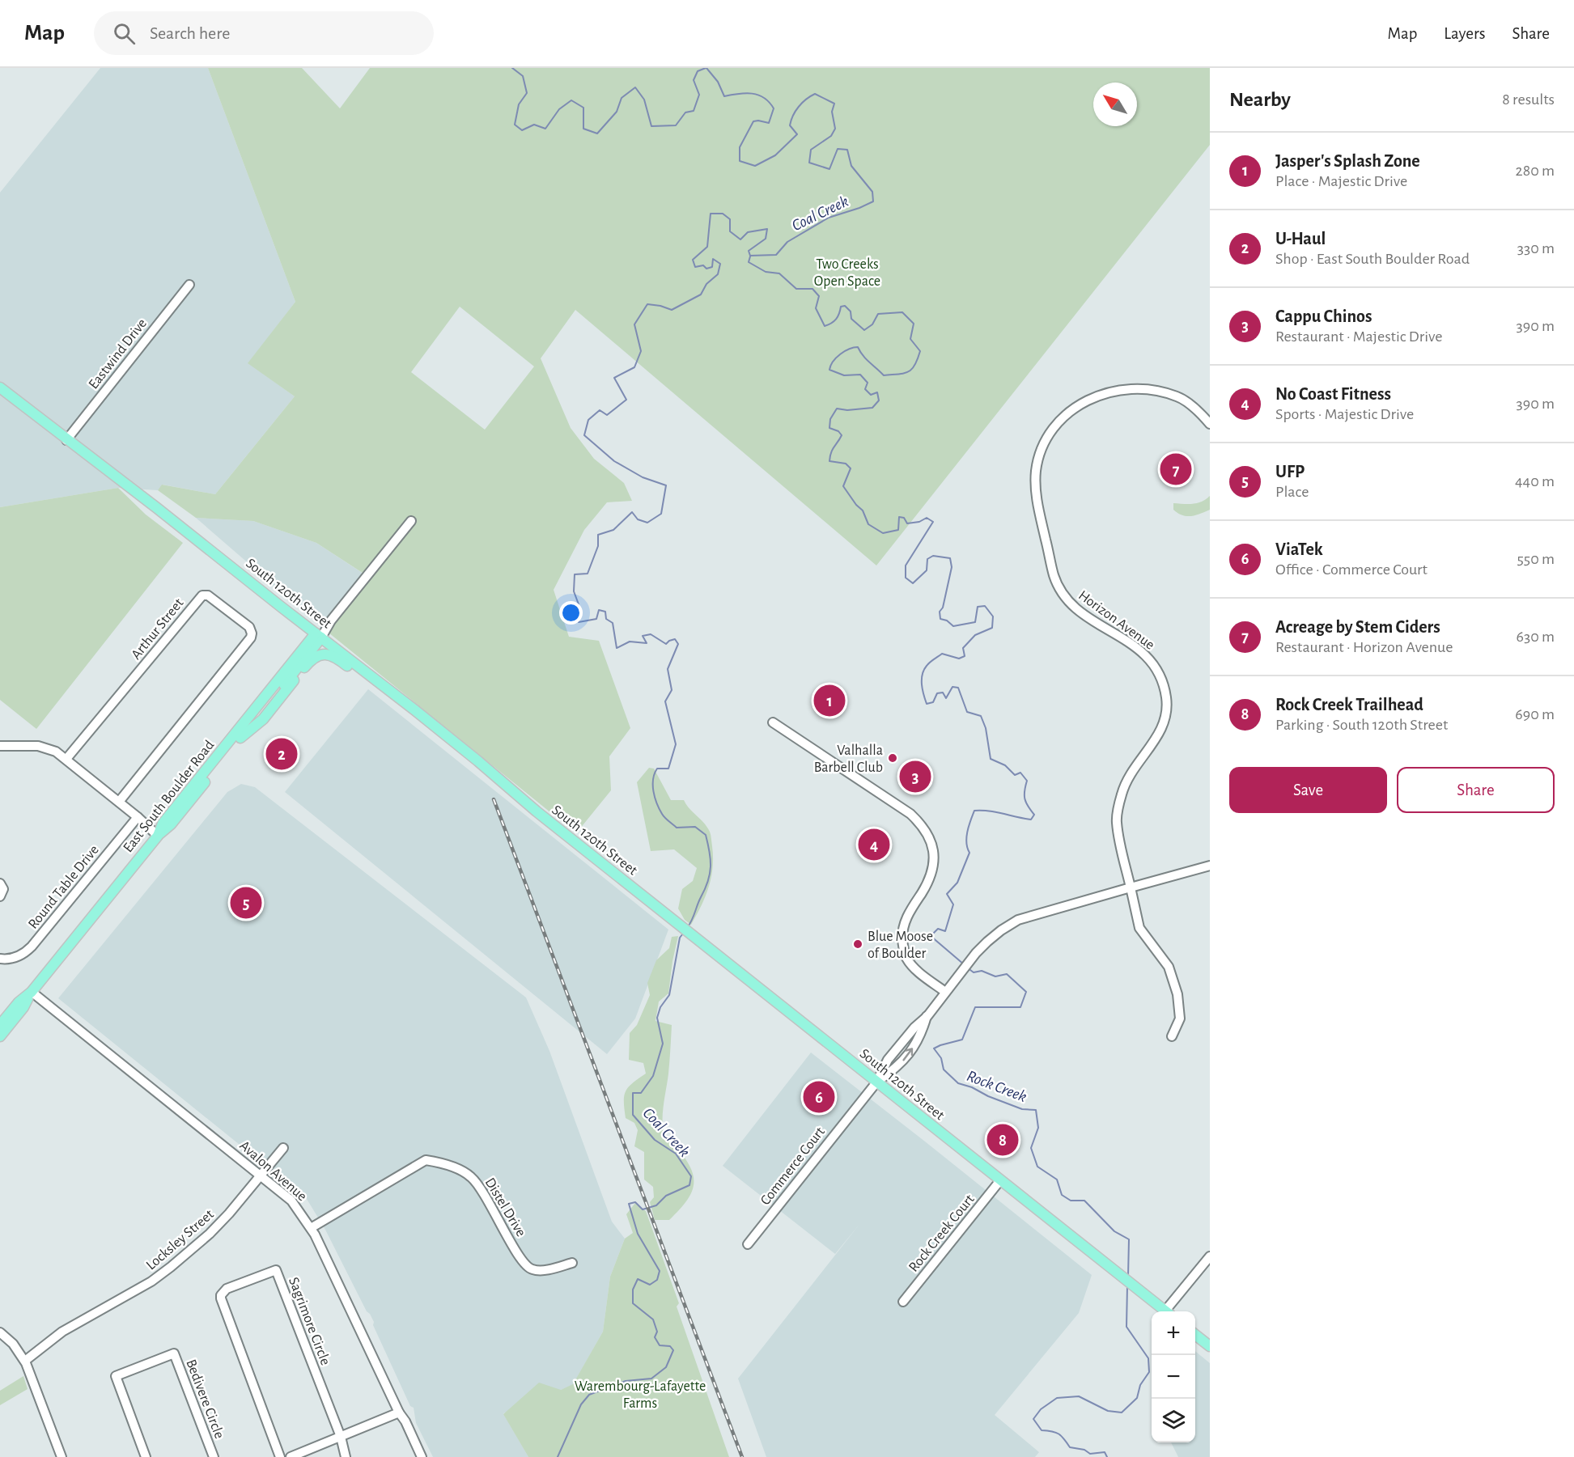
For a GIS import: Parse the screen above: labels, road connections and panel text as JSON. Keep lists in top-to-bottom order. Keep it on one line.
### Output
{"streets":{"main road":["South 120th Street","East South Boulder Road"],"street":["Eastwind Drive","Horizon Avenue","Arthur Street","Round Table Drive","Commerce Court","Avalon Avenue","Distel Drive","Rock Creek Court","Locksley Street","Sagrimore Circle","Bedivere Circle"]},"crossings":[["Eastwind Drive","South 120th Street"],["South 120th Street","East South Boulder Road"],["South 120th Street","Commerce Court"],["South 120th Street","Rock Creek Court"],["East South Boulder Road","Avalon Avenue"],["Avalon Avenue","Distel Drive"],["Avalon Avenue","Locksley Street"]],"water":["Coal Creek","Rock Creek"],"parks":["Two Creeks Open Space","Warembourg-Lafayette Farms"],"places":["Valhalla Barbell Club","Blue Moose of Boulder"],"north":"top left","page":{"header":"Map","search":"Search here","nav":["Map","Layers","Share"],"heading":["Nearby","8 results"],"list":[{"mark":"1","name":"Jasper's Splash Zone","note":"Place · Majestic Drive","value":"280 m"},{"mark":"2","name":"U-Haul","note":"Shop · East South Boulder Road","value":"330 m"},{"mark":"3","name":"Cappu Chinos","note":"Restaurant · Majestic Drive","value":"390 m"},{"mark":"4","name":"No Coast Fitness","note":"Sports · Majestic Drive","value":"390 m"},{"mark":"5","name":"UFP","note":"Place","value":"440 m"},{"mark":"6","name":"ViaTek","note":"Office · Commerce Court","value":"550 m"},{"mark":"7","name":"Acreage by Stem Ciders","note":"Restaurant · Horizon Avenue","value":"630 m"},{"mark":"8","name":"Rock Creek Trailhead","note":"Parking · South 120th Street","value":"690 m"}],"pins":["7","1","2","3","4","5","6","8"],"buttons":["Save","Share"],"map_buttons":["+","−"]}}
